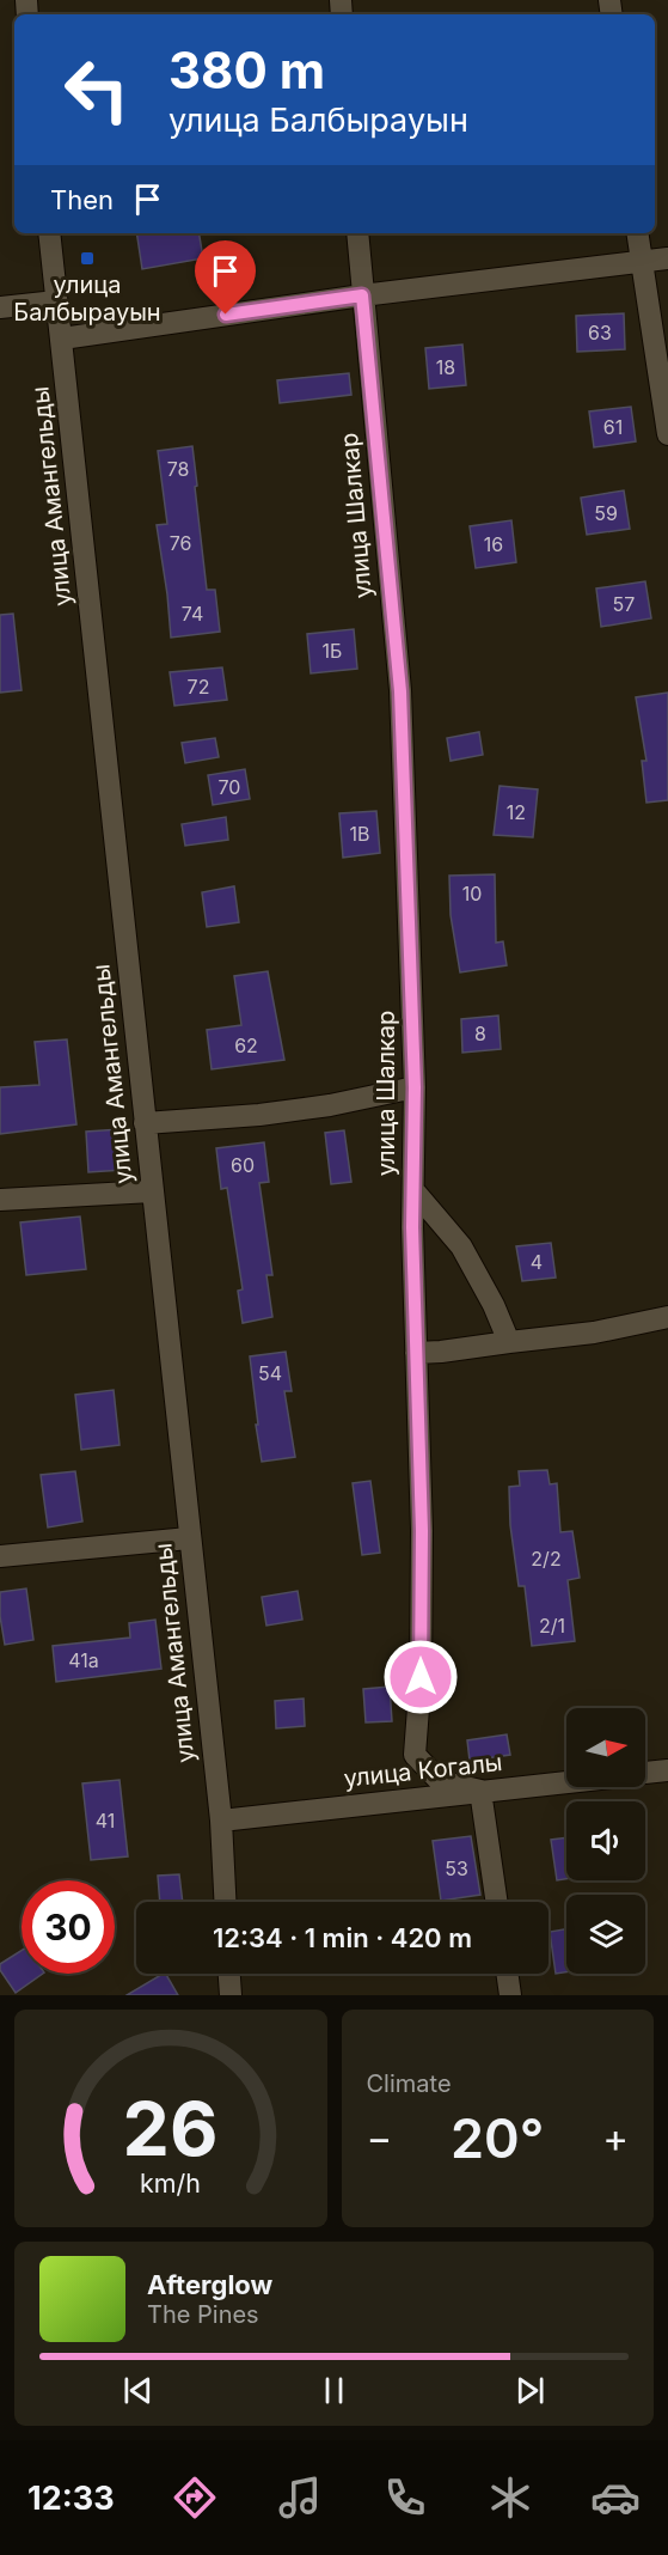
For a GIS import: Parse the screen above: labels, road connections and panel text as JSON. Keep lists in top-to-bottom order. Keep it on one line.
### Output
{"streets":{"street":["улица Амангельды","улица Шалкар","улица Когалы"]},"crossings":[["улица Амангельды","улица Когалы"],["улица Шалкар","улица Когалы"]],"places":{"transit":["улица Балбырауын"]},"house_numbers":["63","18","61","78","59","76","16","57","74","1Б","72","70","12","1В","10","8","62","60","4","54","2/2","2/1","41а","41","53"],"north":"right","page":{"turn":["380 m","улица Балбырауын"],"then":"Then","limit":"30","trip":"12:34 · 1 min · 420 m","tile":"Climate","heat":["−","20°","+"],"song":["Afterglow","The Pines"],"tabs":"12:33","gauge":["26","km/h"]}}
